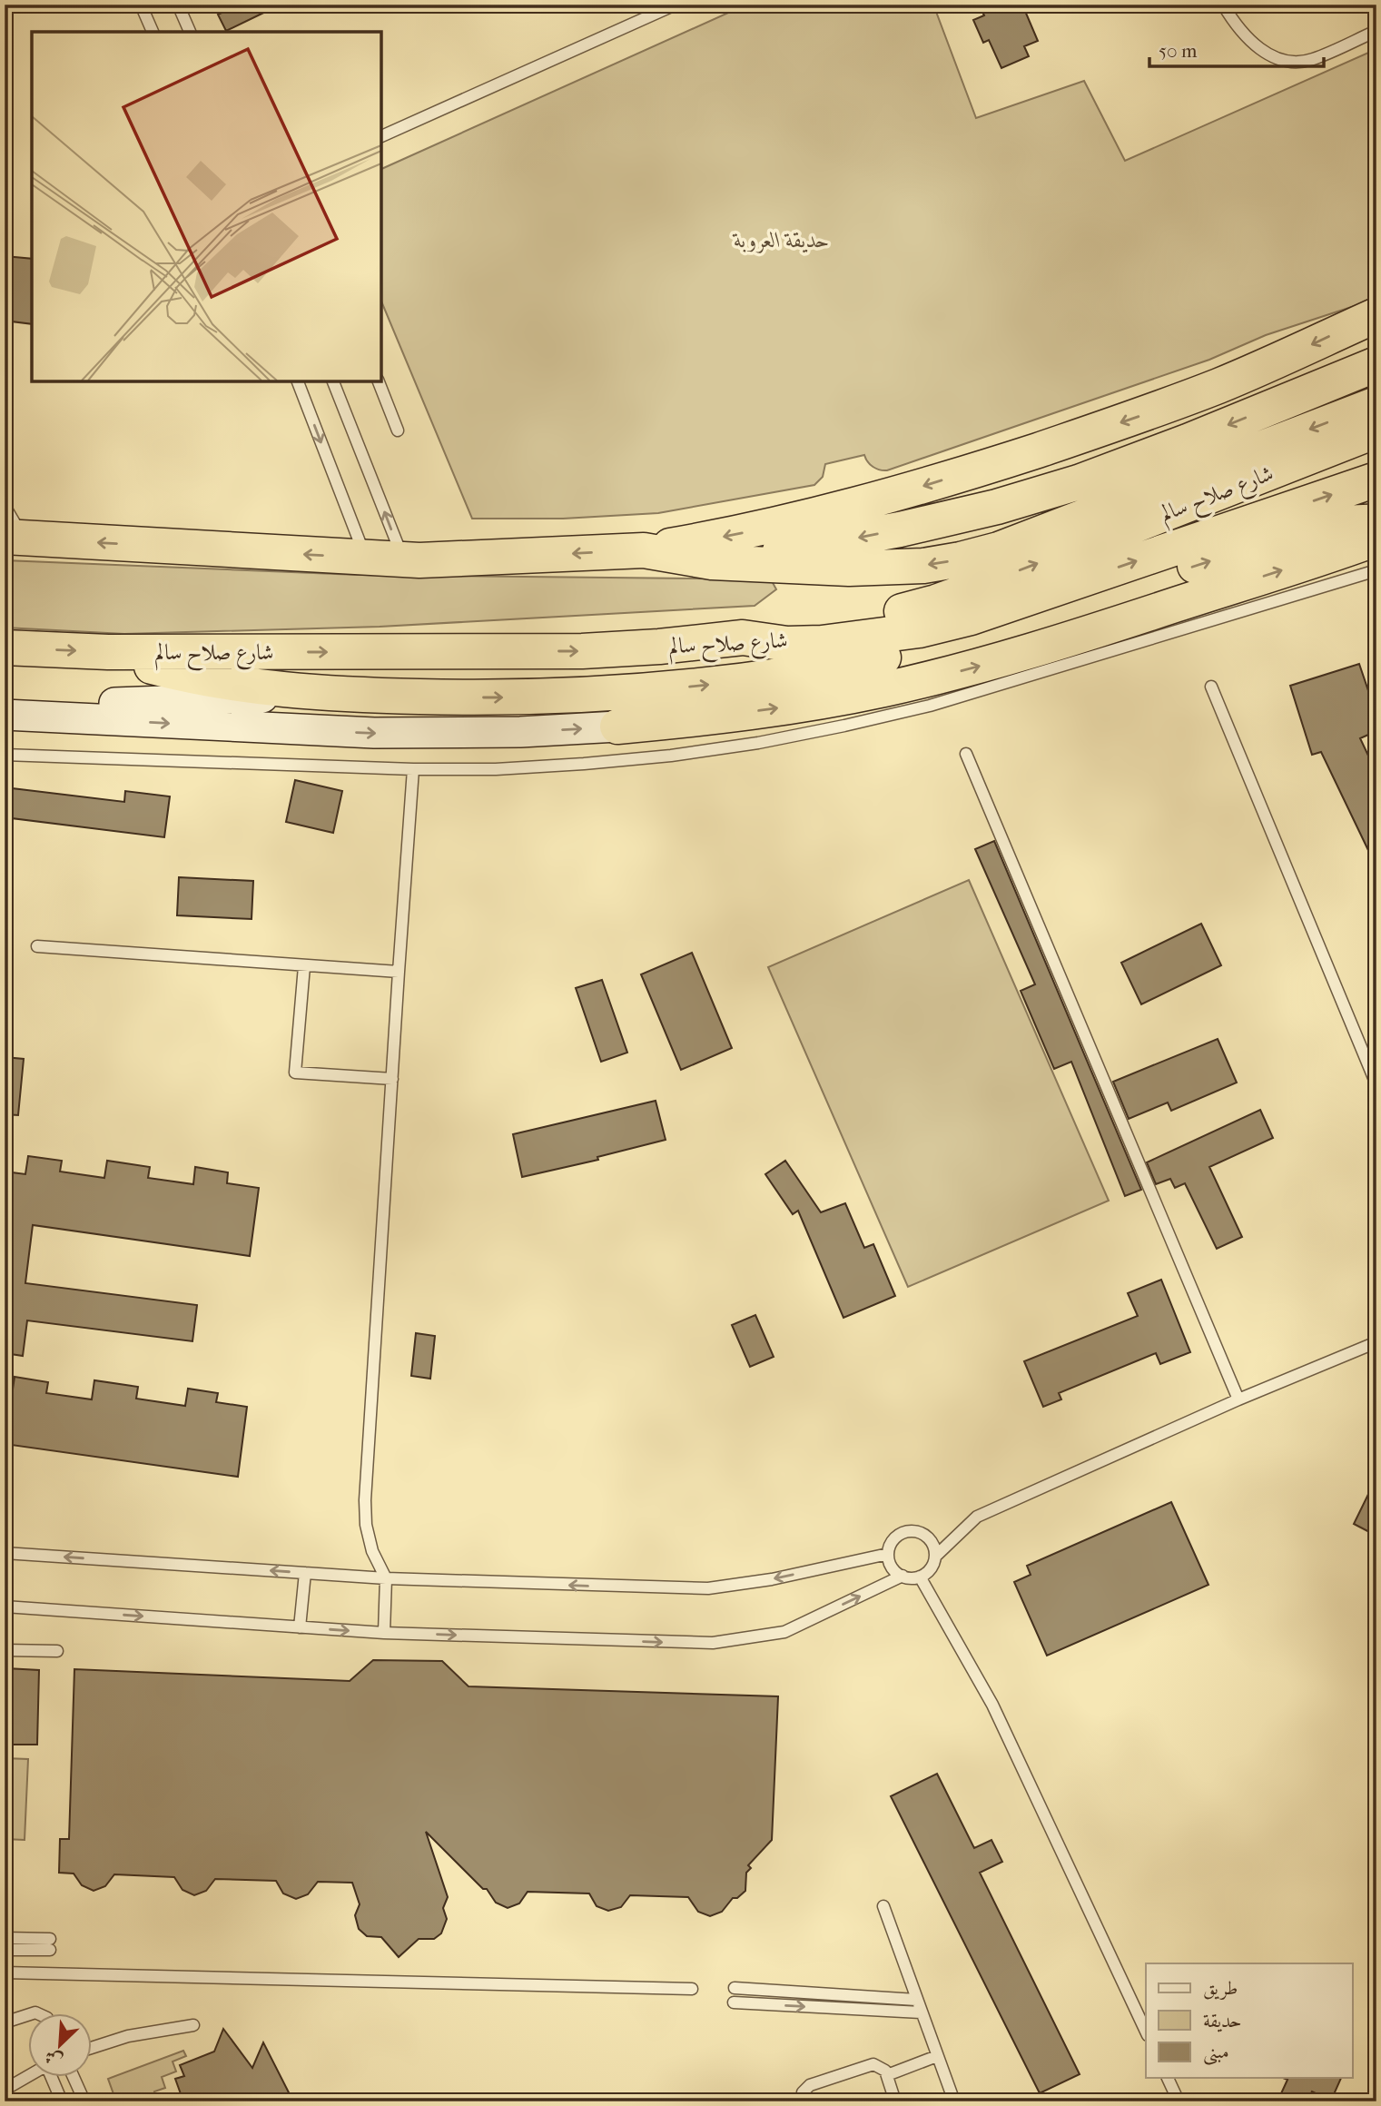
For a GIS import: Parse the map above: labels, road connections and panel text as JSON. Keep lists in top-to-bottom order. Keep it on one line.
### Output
{"streets":{"highway":["شارع صلاح سالم"]},"parks":["حديقة العروبة"],"legend":["طريق","حديقة","مبنى"],"scale_bar":"50 m","north":"bottom left"}
